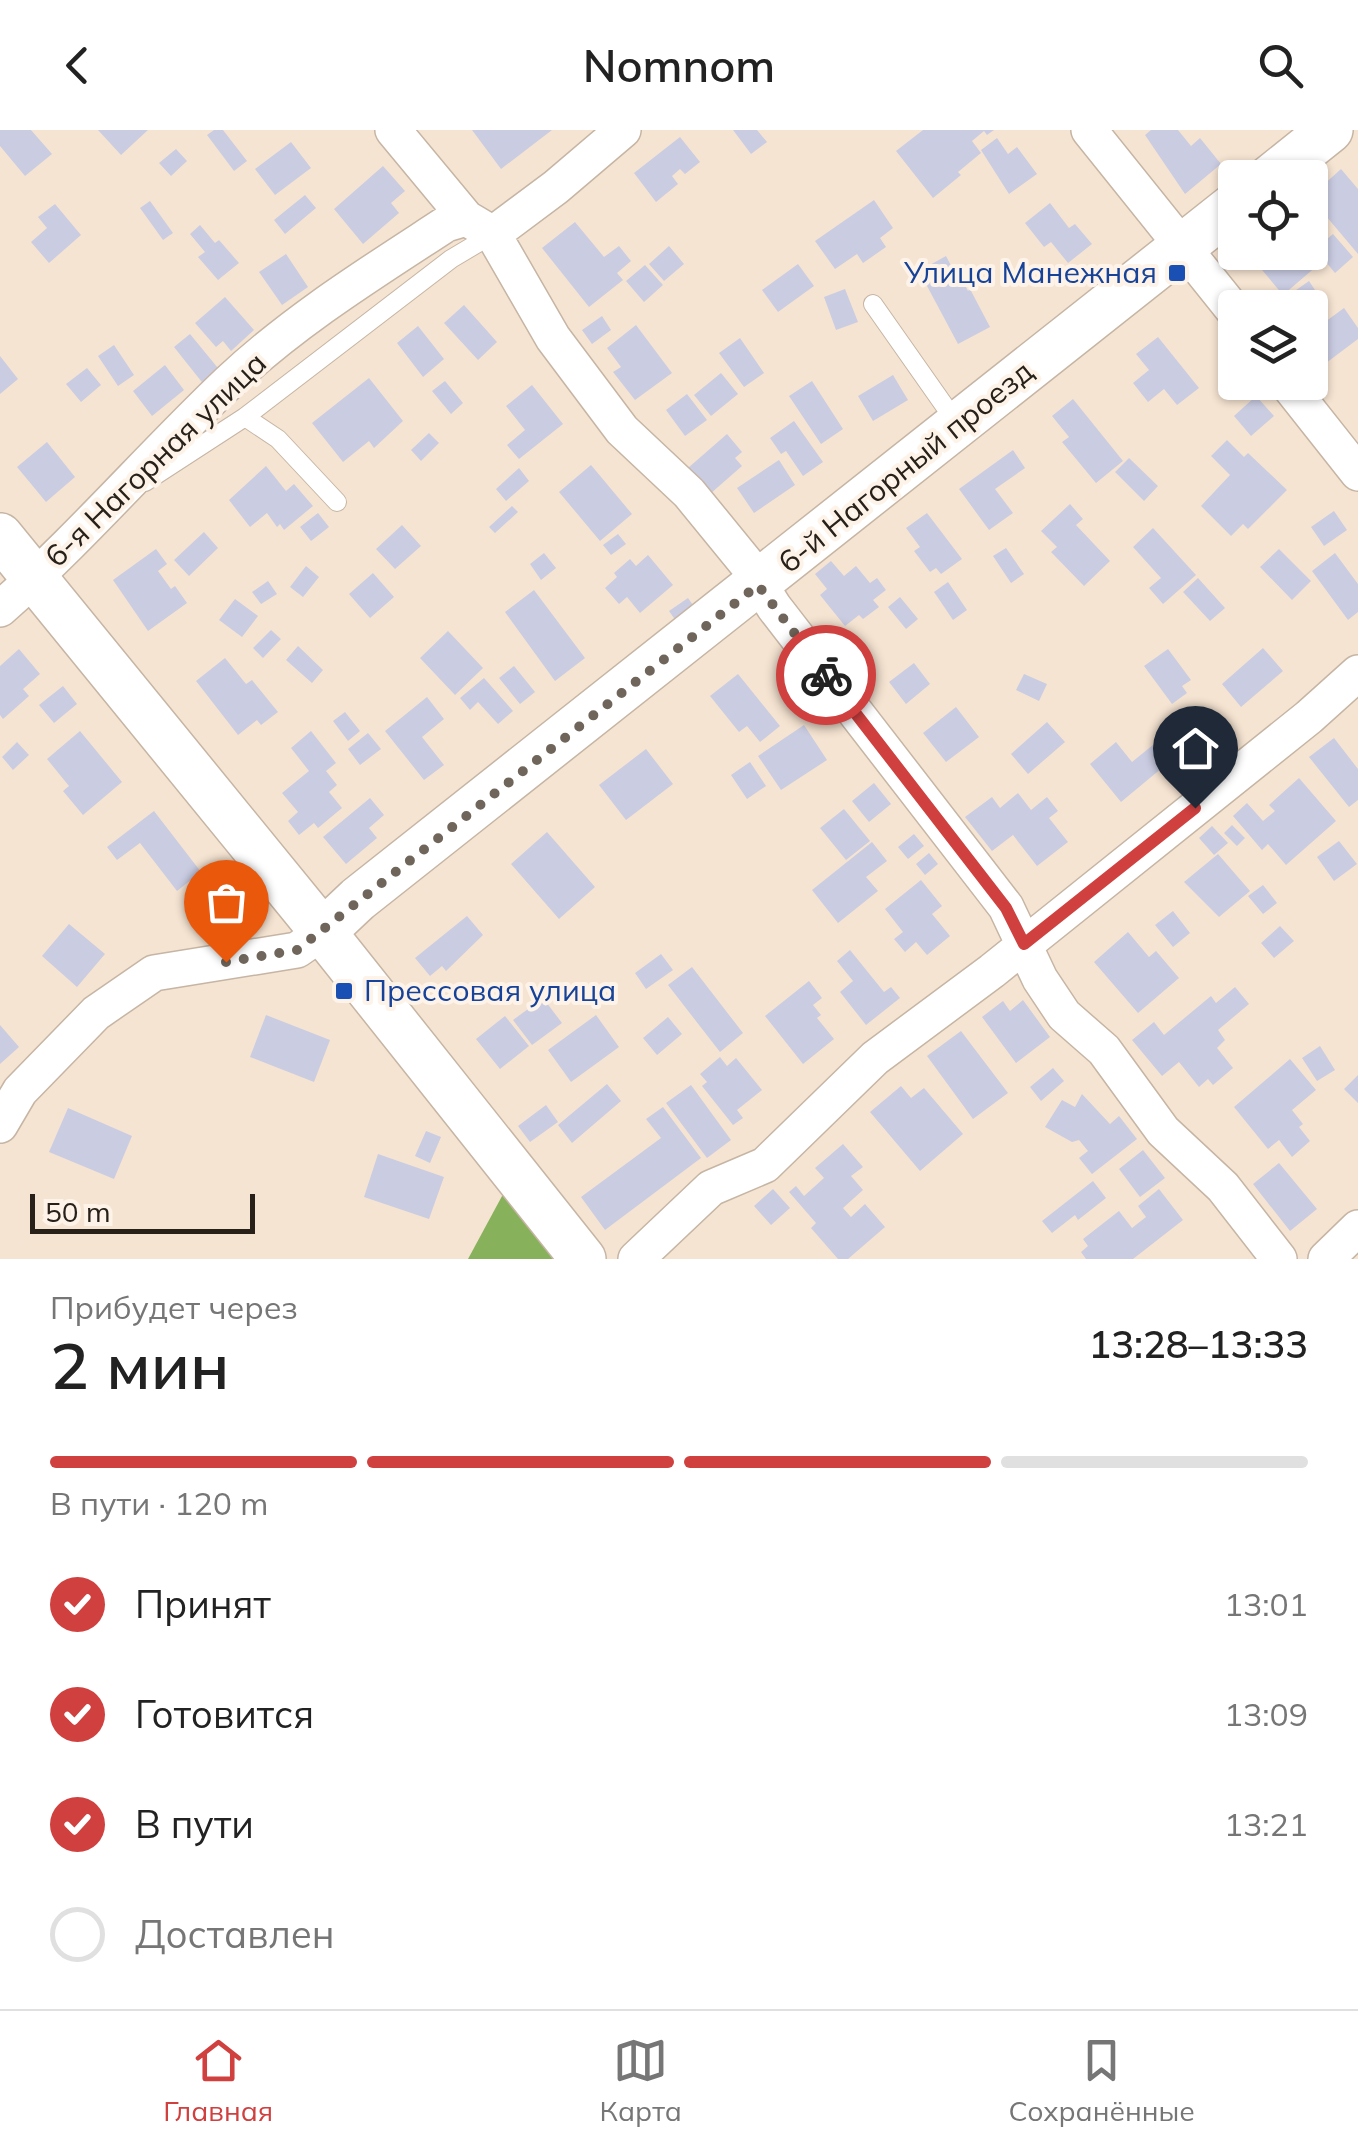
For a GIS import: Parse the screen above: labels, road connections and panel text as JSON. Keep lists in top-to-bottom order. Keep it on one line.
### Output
{"streets":{"street":["6-я Нагорная улица","6-й Нагорный проезд"]},"places":{"transit":["Улица Манежная","Прессовая улица"]},"scale_bar":"50 m","page":{"header":"Nomnom","scale":"50 m","heading":["2 мин","Прибудет через","13:28–13:33"],"bar":"В пути · 120 m","list":[["Принят","13:01"],["Готовится","13:09"],["В пути","13:21"],"Доставлен"],"tabs":["Главная","Карта","Сохранённые"]}}
